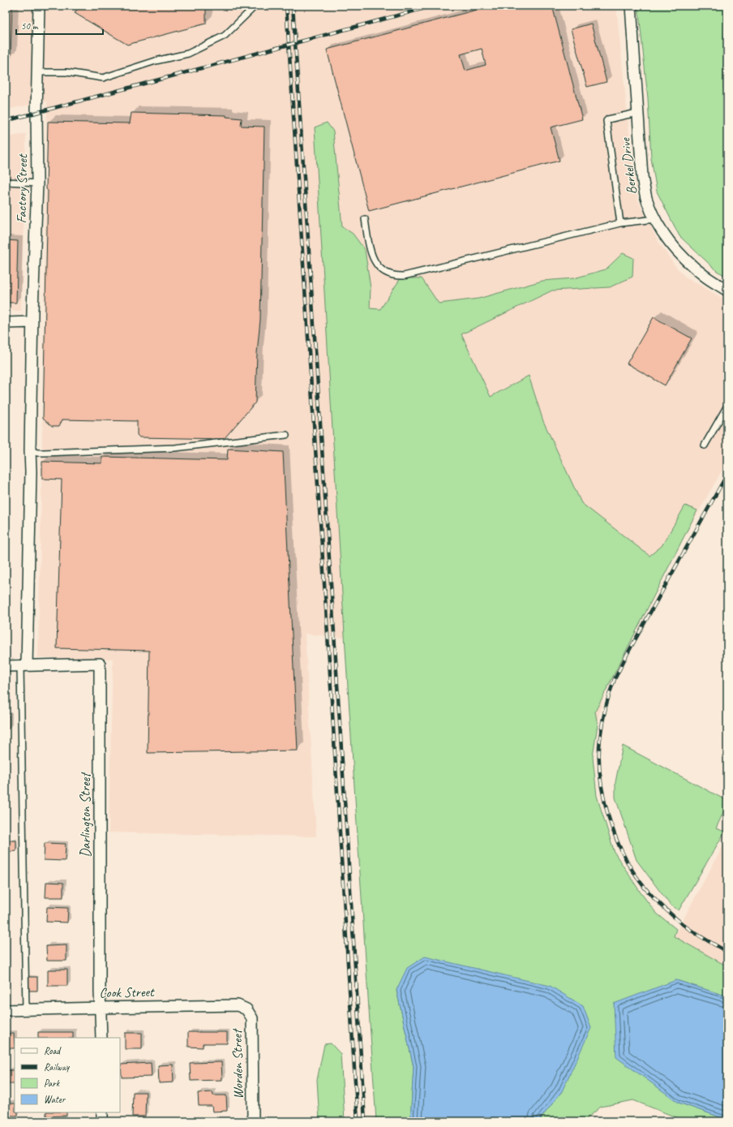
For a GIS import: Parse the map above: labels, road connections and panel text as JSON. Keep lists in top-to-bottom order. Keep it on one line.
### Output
{"streets":{"street":["Berkel Drive","Factory Street","Darlington Street","Cook Street","Worden Street"]},"crossings":[["Factory Street","Darlington Street"],["Darlington Street","Cook Street"],["Cook Street","Worden Street"]],"legend":["Road","Railway","Park","Water"],"scale_bar":"50 m"}
